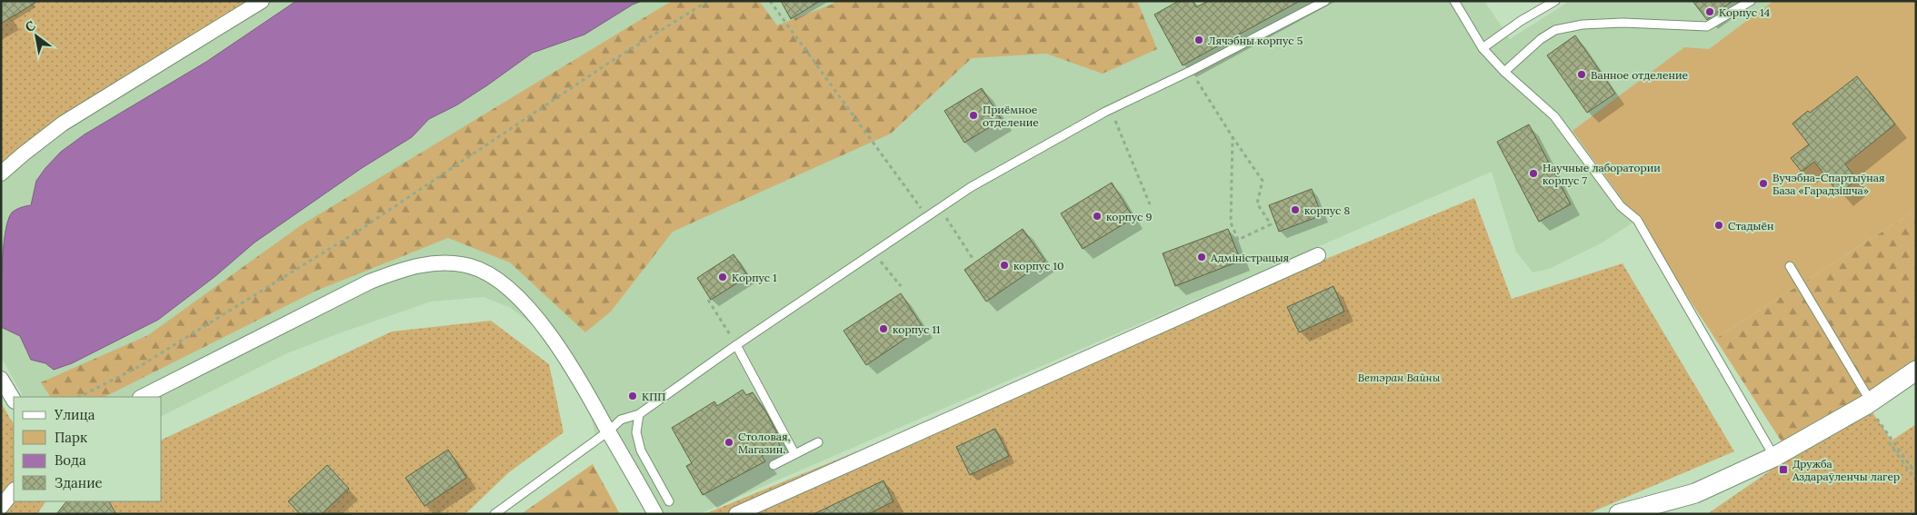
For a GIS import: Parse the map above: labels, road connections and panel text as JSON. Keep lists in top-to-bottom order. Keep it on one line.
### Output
{"parks":["Ветэран Вайны"],"places":{"other":["Корпус 14","Лячэбны корпус 5","Ванное отделение","Приёмное отделение","Научные лаборатории корпус 7","Вучэбна-Спартыўная База «Гарадзішча»","корпус 8","корпус 9","Стадыён","Адміністрацыя","корпус 10","Корпус 1","корпус 11","КПП","Столовая, Магазин."],"transit":["Дружба Аздараўленчы лагер"]},"legend":["Улица","Парк","Вода","Здание"],"north":"top left"}
